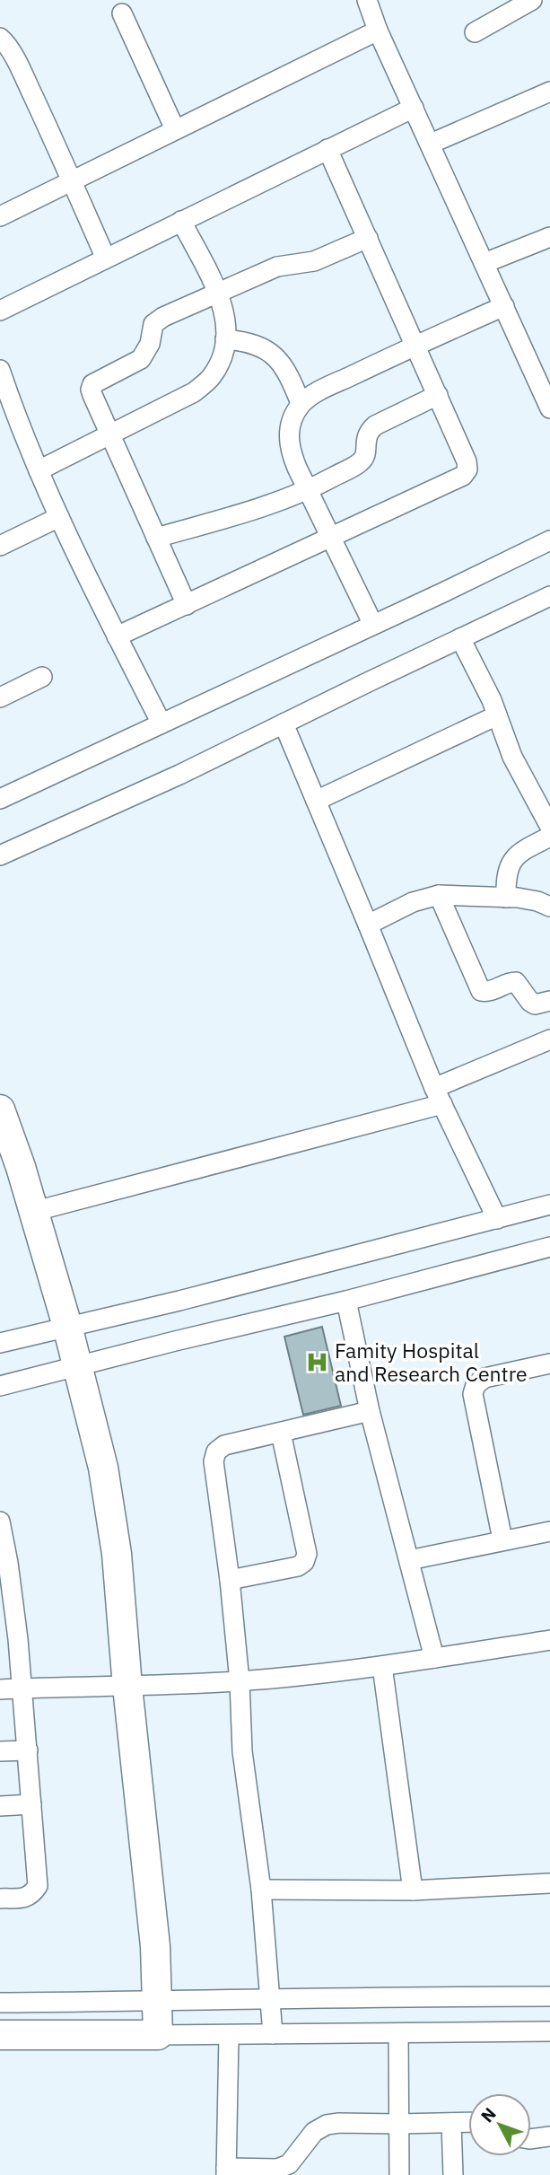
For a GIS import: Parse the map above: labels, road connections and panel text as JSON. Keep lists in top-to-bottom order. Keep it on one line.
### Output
{"places":{"hospital":["Famity Hospital and Research Centre"]},"north":"top left"}
